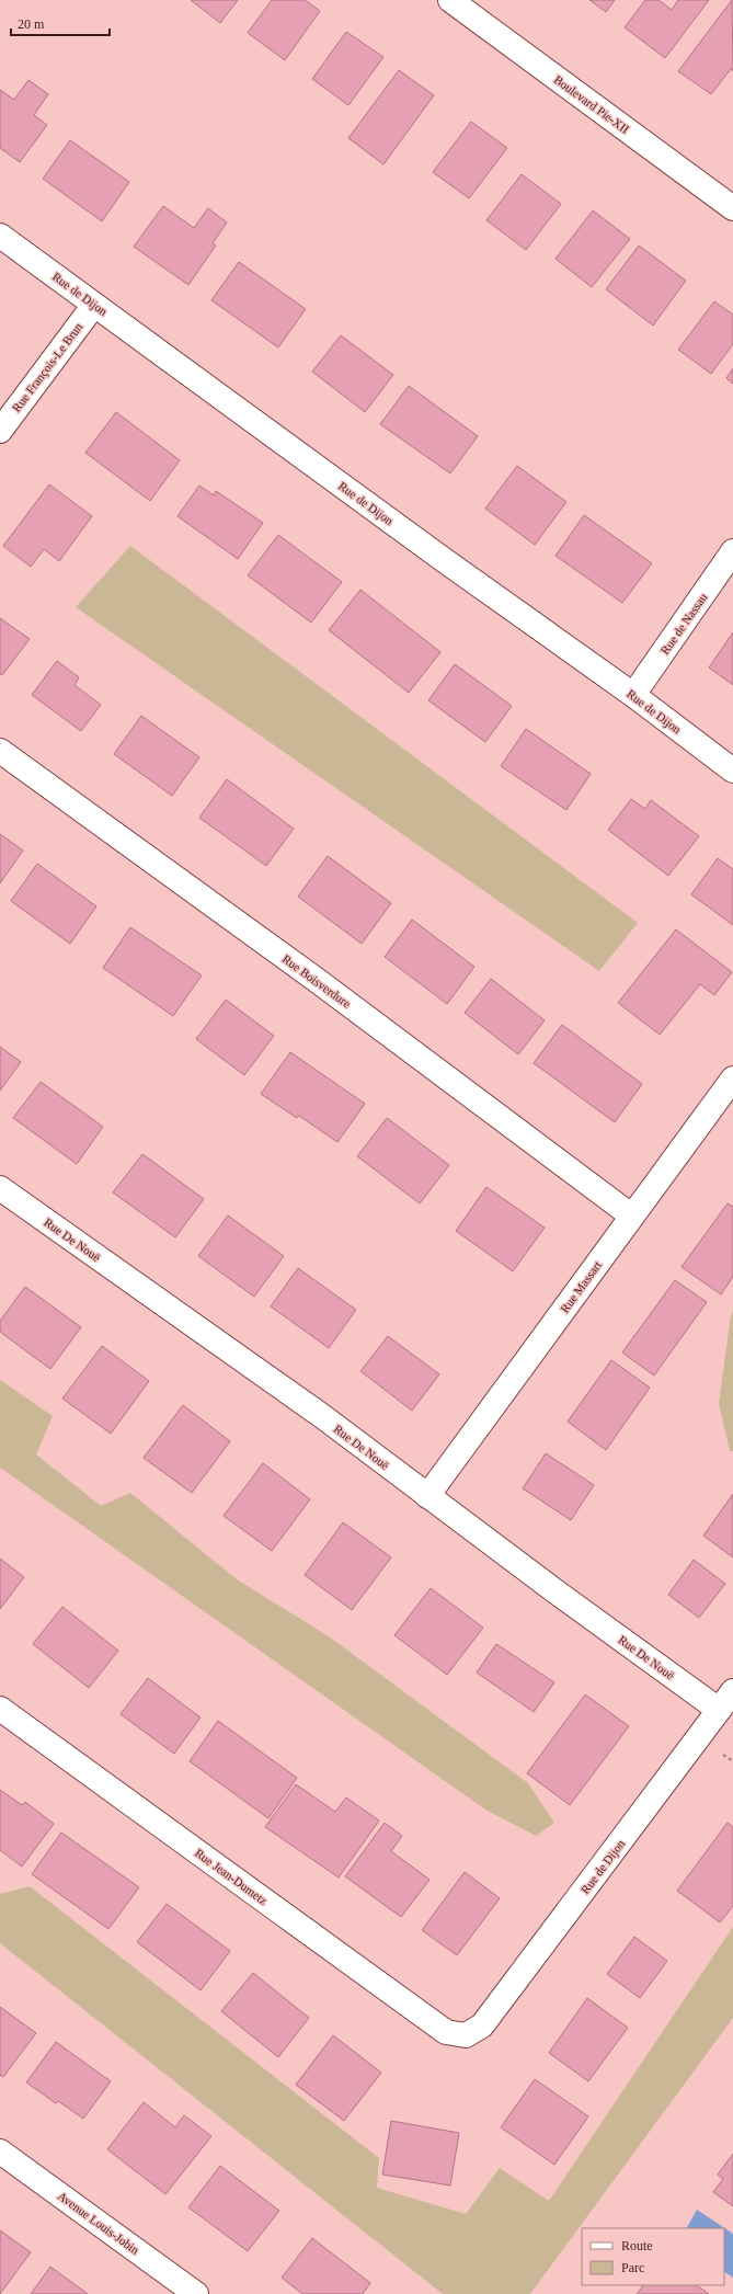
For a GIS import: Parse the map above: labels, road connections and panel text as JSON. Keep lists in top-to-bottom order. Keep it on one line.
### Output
{"streets":{"street":["Boulevard Pie-XII","Rue de Dijon","Rue François-Le Brun","Rue de Nassau","Rue Boisverdure","Rue De Nouë","Rue Massart","Rue Jean-Dumetz","Avenue Louis-Jobin"]},"crossings":[["Rue de Dijon","Rue François-Le Brun"],["Rue de Dijon","Rue de Nassau"],["Rue de Dijon","Rue De Nouë"],["Rue de Dijon","Rue Jean-Dumetz"],["Rue Boisverdure","Rue Massart"],["Rue De Nouë","Rue Massart"]],"legend":["Route","Parc"],"scale_bar":"20 m"}
